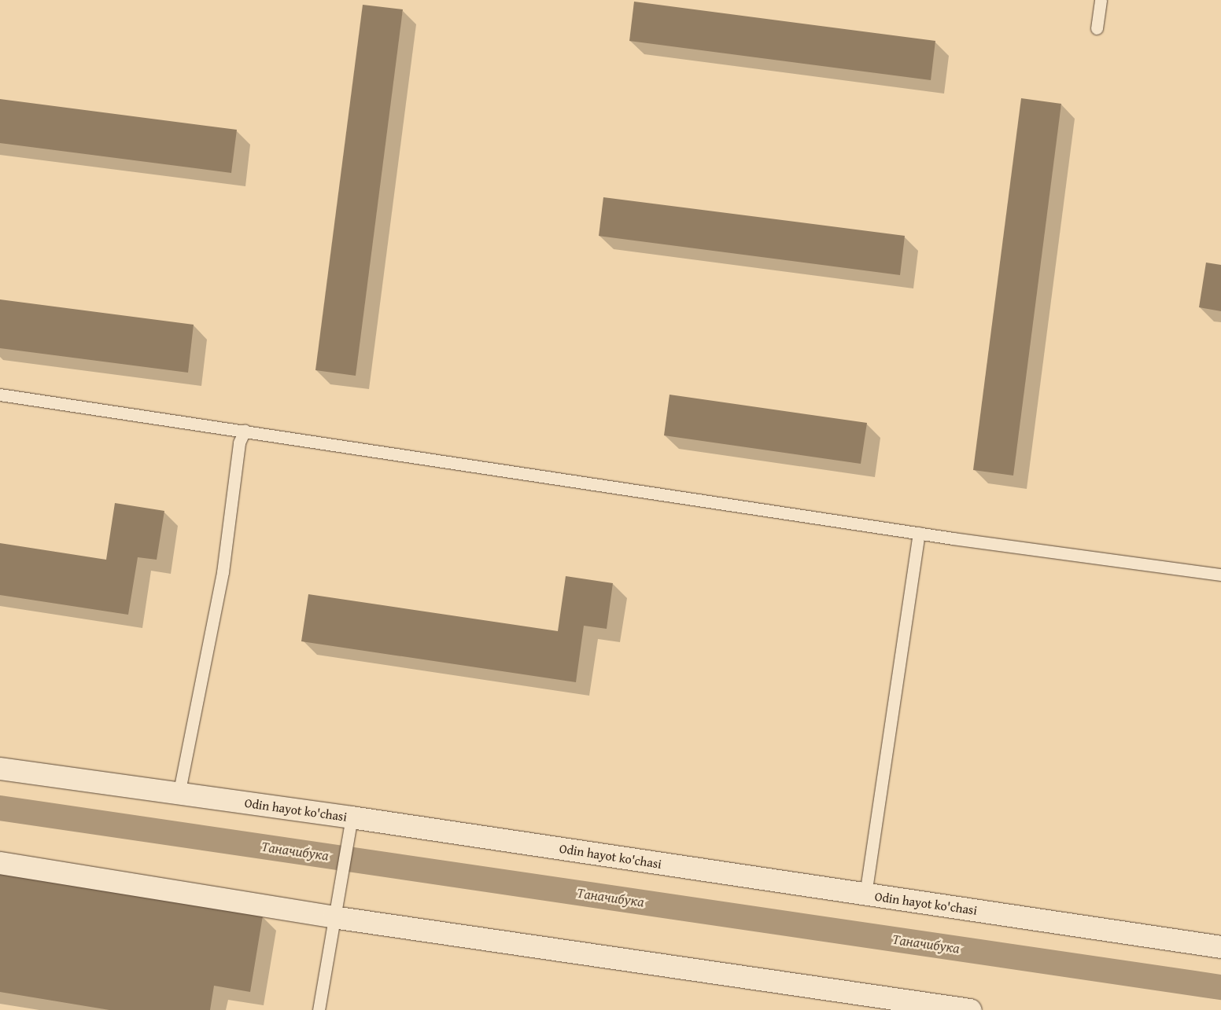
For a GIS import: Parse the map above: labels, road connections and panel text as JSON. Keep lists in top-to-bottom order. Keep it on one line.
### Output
{"streets":{"street":["Odin hayot ko'chasi"]},"water":["Таначибука"]}
